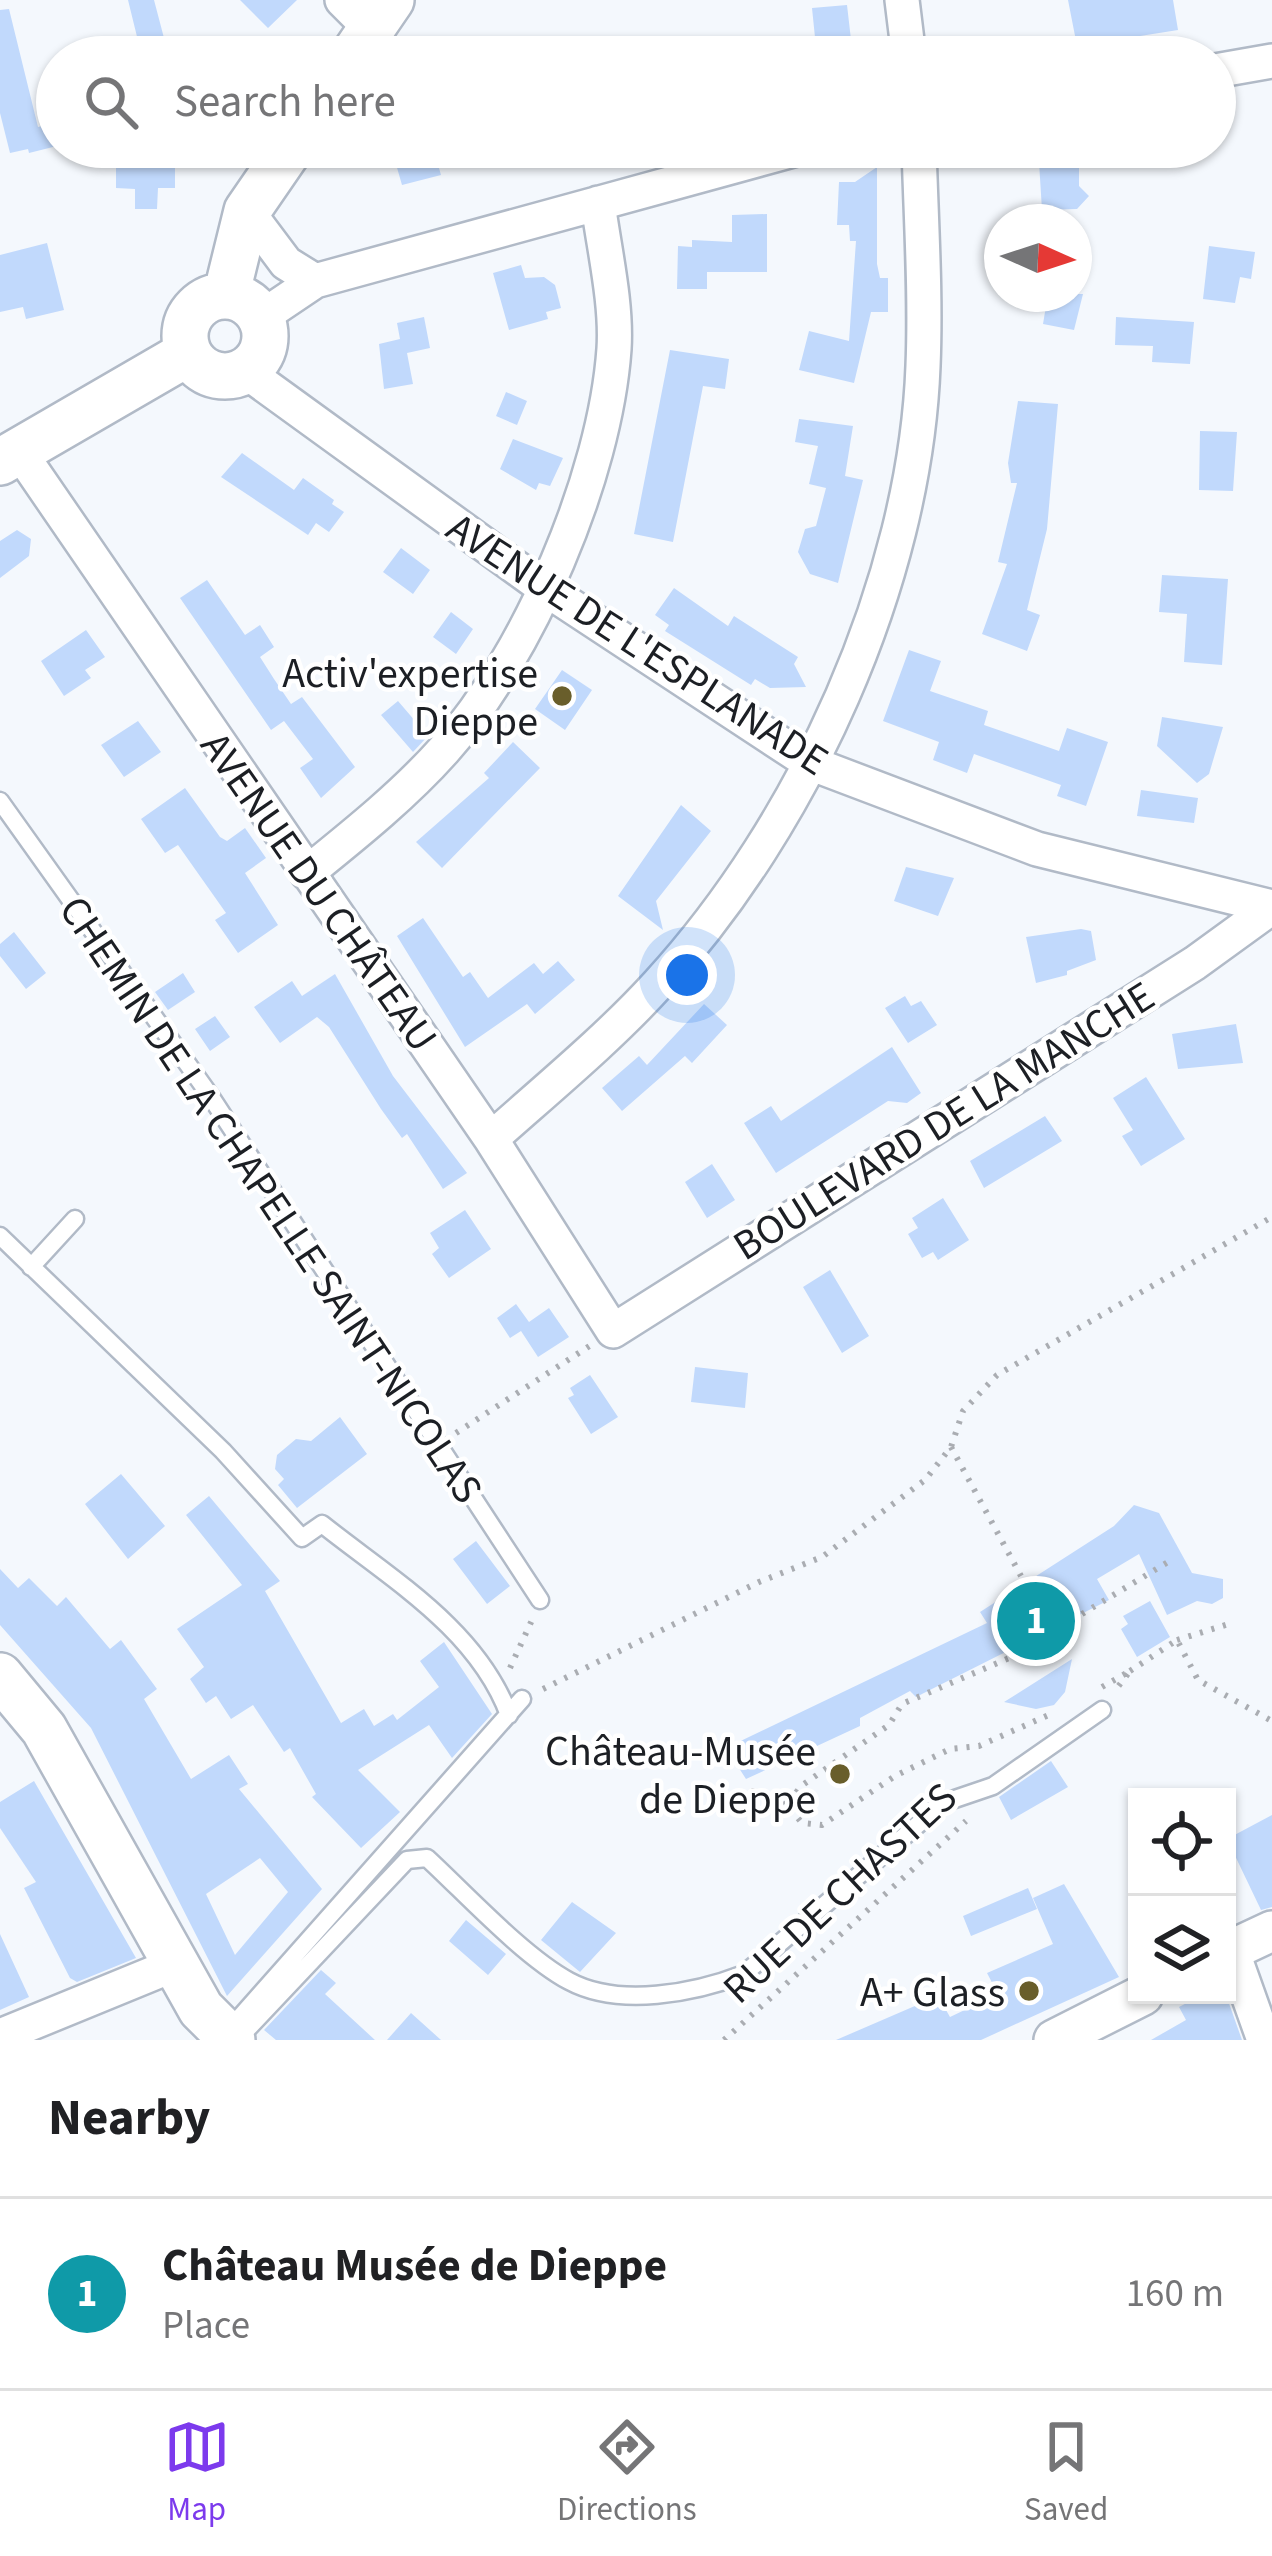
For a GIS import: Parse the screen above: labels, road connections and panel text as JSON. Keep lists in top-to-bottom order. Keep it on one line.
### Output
{"streets":{"street":["AVENUE DE L'ESPLANADE","AVENUE DU CHÂTEAU","BOULEVARD DE LA MANCHE"],"lane":["CHEMIN DE LA CHAPELLE SAINT-NICOLAS"],"path":["RUE DE CHASTES"]},"crossings":[["AVENUE DE L'ESPLANADE","BOULEVARD DE LA MANCHE"],["AVENUE DU CHÂTEAU","BOULEVARD DE LA MANCHE"]],"places":["Activ'expertise Dieppe","Château-Musée de Dieppe","A+ Glass"],"north":"right","page":{"search":"Search here","pins":"1","heading":"Nearby","list":[{"mark":"1","name":"Château Musée de Dieppe","note":"Place","value":"160 m"}],"nav":["Map","Directions","Saved"]}}
